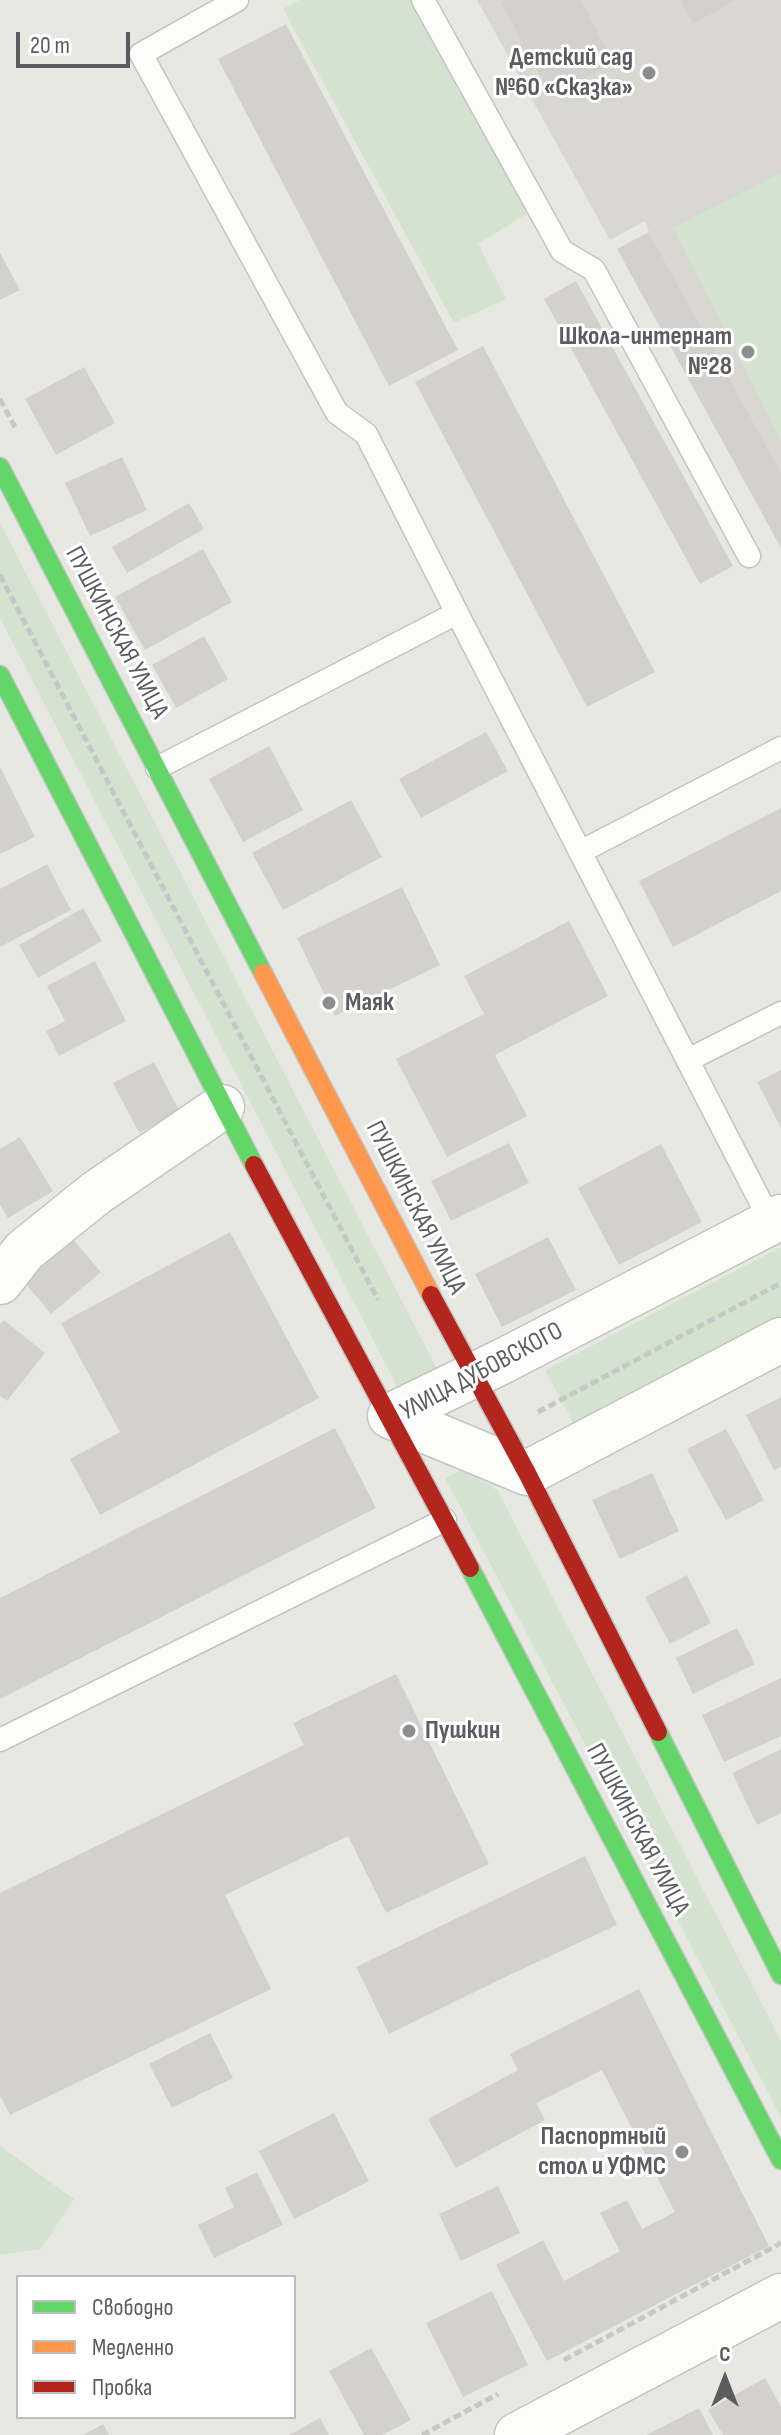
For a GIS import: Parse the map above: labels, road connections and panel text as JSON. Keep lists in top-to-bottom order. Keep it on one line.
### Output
{"streets":{"main road":["ПУШКИНСКАЯ УЛИЦА"],"street":["УЛИЦА ДУБОВСКОГО"]},"crossings":[["ПУШКИНСКАЯ УЛИЦА","УЛИЦА ДУБОВСКОГО"]],"places":["Детский сад №60 «Сказка»","Школа-интернат №28","Маяк","Пушкин","Паспортный стол и УФМС"],"legend":["Свободно","Медленно","Пробка"],"scale_bar":"20 m","north":"top"}
